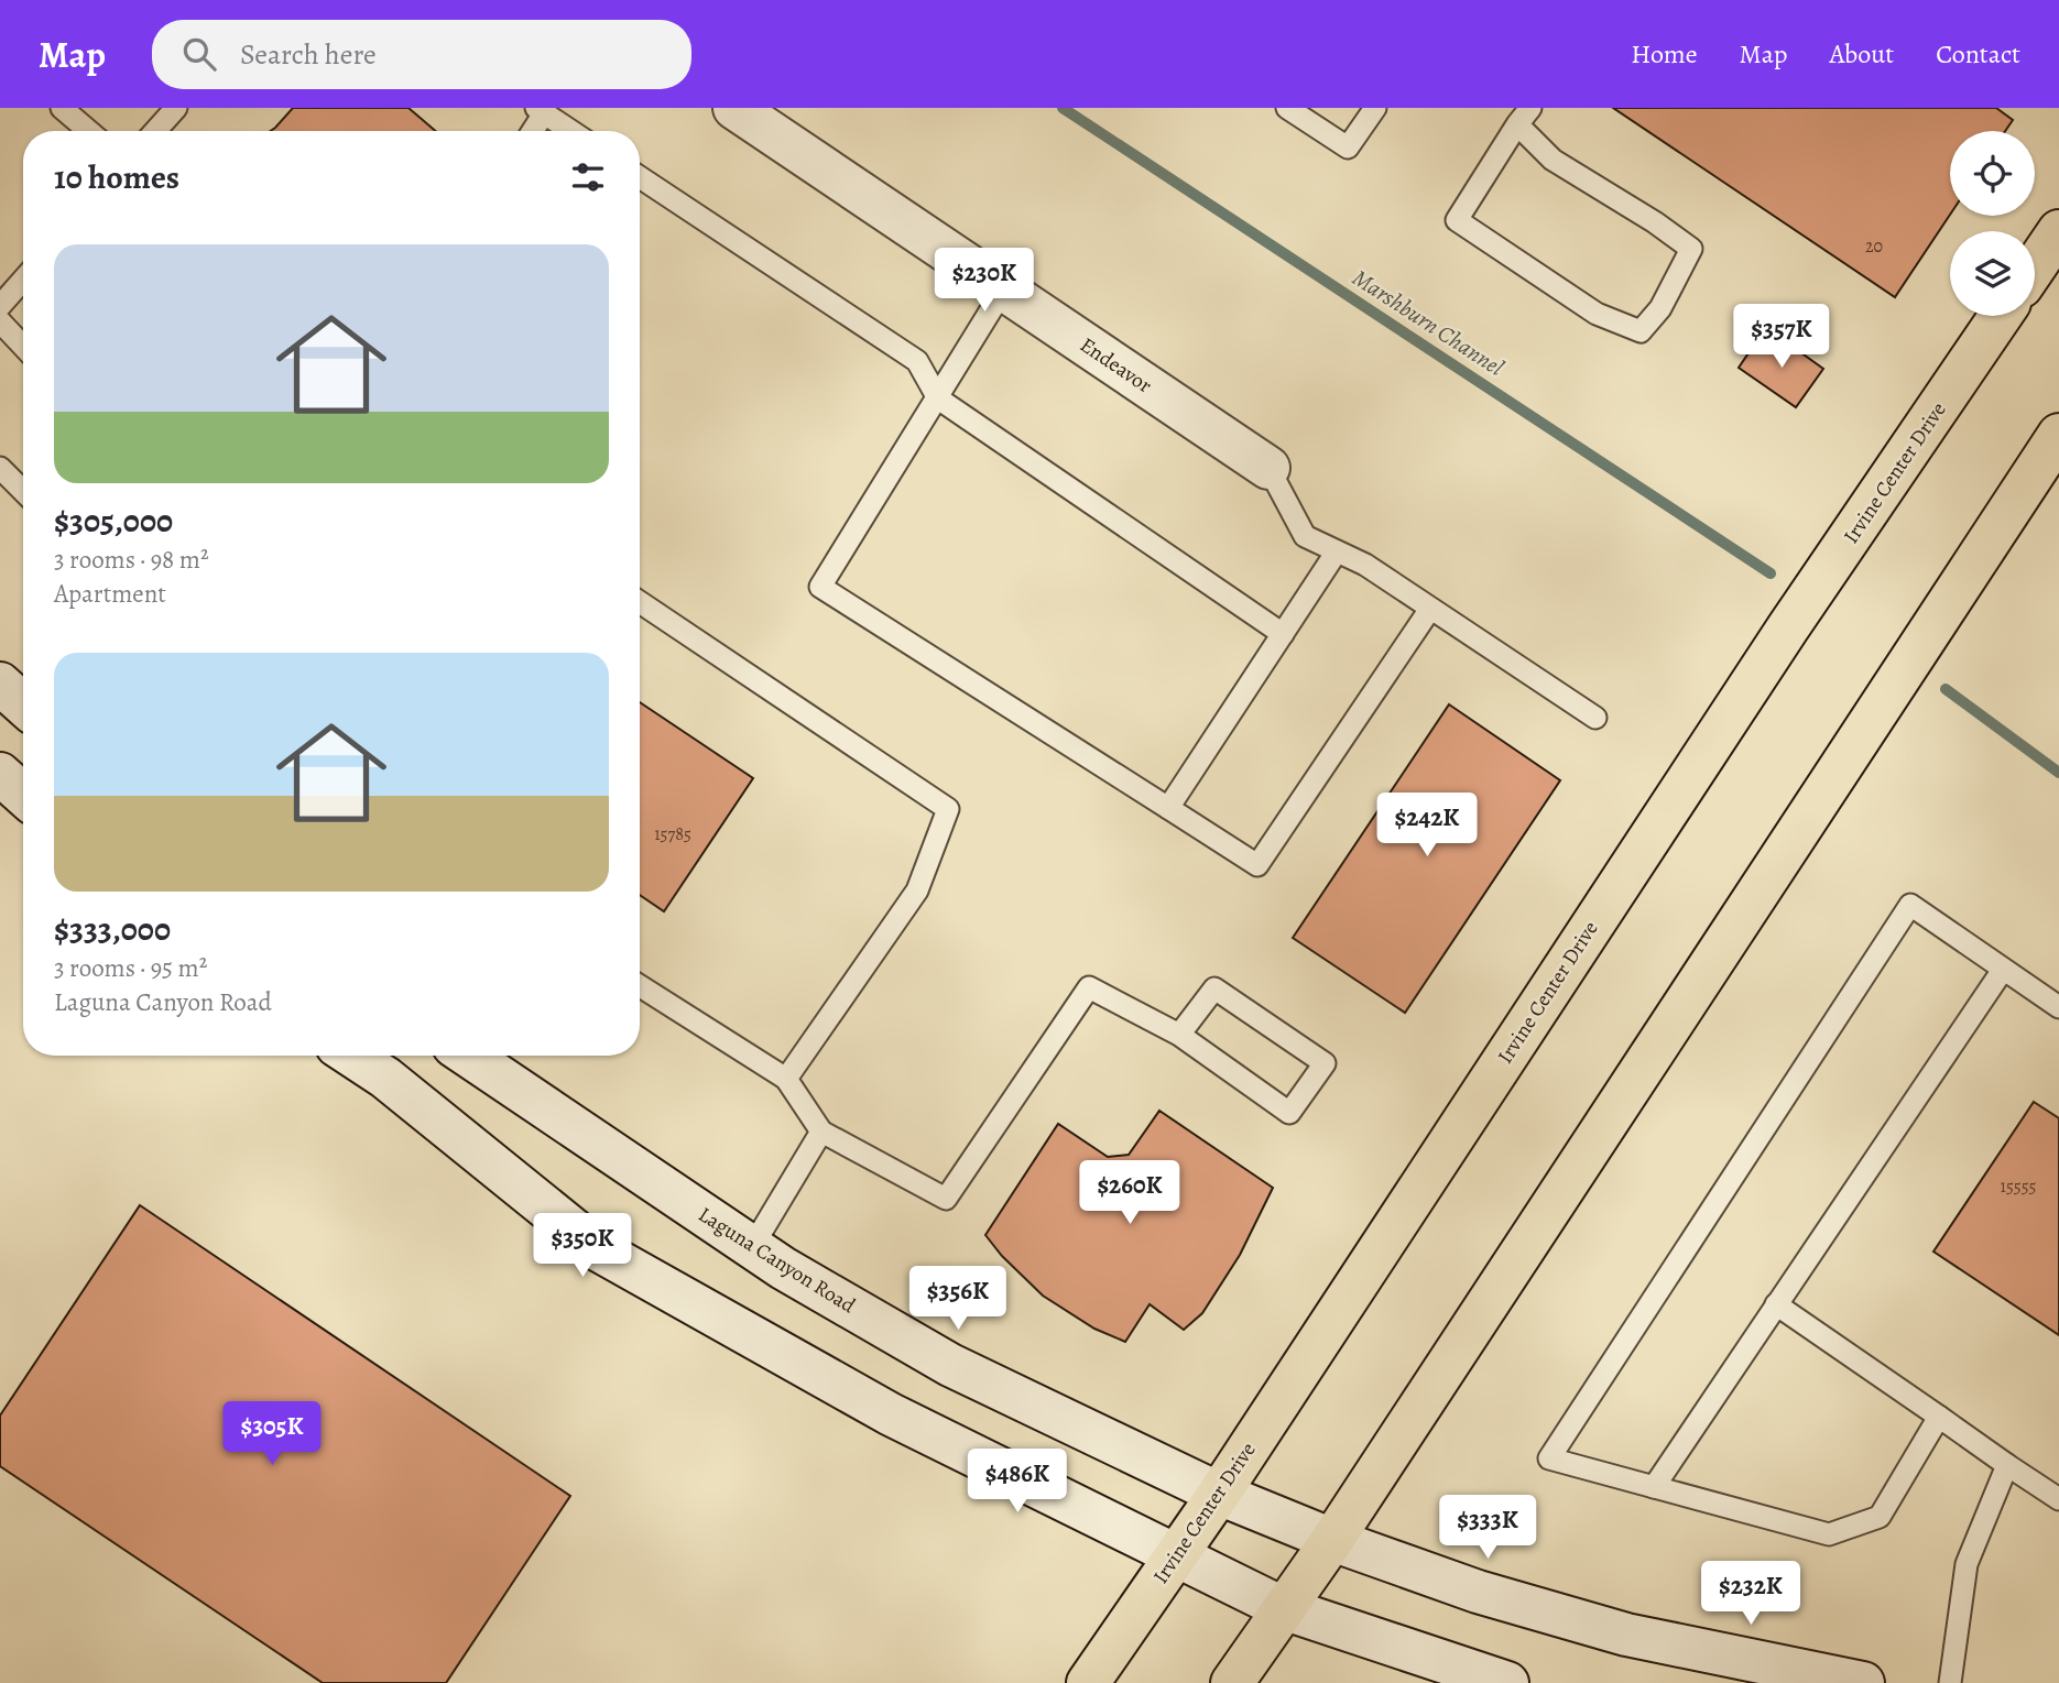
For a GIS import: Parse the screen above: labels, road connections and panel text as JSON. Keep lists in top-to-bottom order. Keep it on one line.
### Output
{"streets":{"main road":["Endeavor","Irvine Center Drive","Laguna Canyon Road"]},"crossings":[["Irvine Center Drive","Laguna Canyon Road"]],"water":["Marshburn Channel"],"house_numbers":["20","15785","15555"],"page":{"header":"Map","search":"Search here","nav":["Home","Map","About","Contact"],"heading":"10 homes","list":[{"name":"$305,000","note":"3 rooms · 98 m² · Apartment"},{"name":"$333,000","note":"3 rooms · 95 m² · Laguna Canyon Road"}],"price":["$230K","$357K","$242K","$260K","$350K","$356K","$305K","$486K","$333K","$232K"]}}
